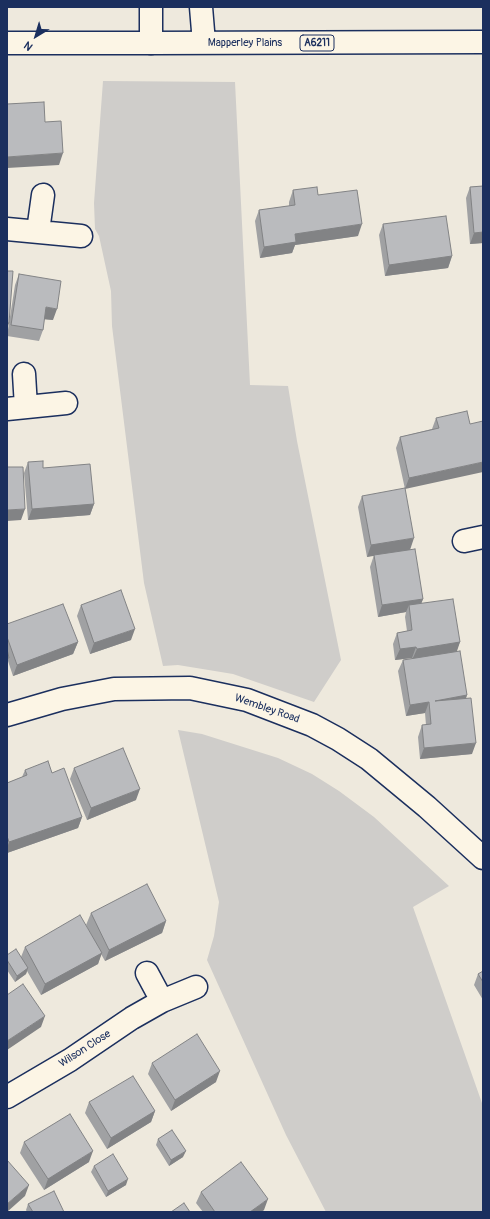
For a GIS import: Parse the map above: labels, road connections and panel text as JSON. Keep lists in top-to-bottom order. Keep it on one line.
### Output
{"streets":{"street":["Mapperley Plains","A6211","Wembley Road","Wilson Close"]},"north":"bottom left"}
